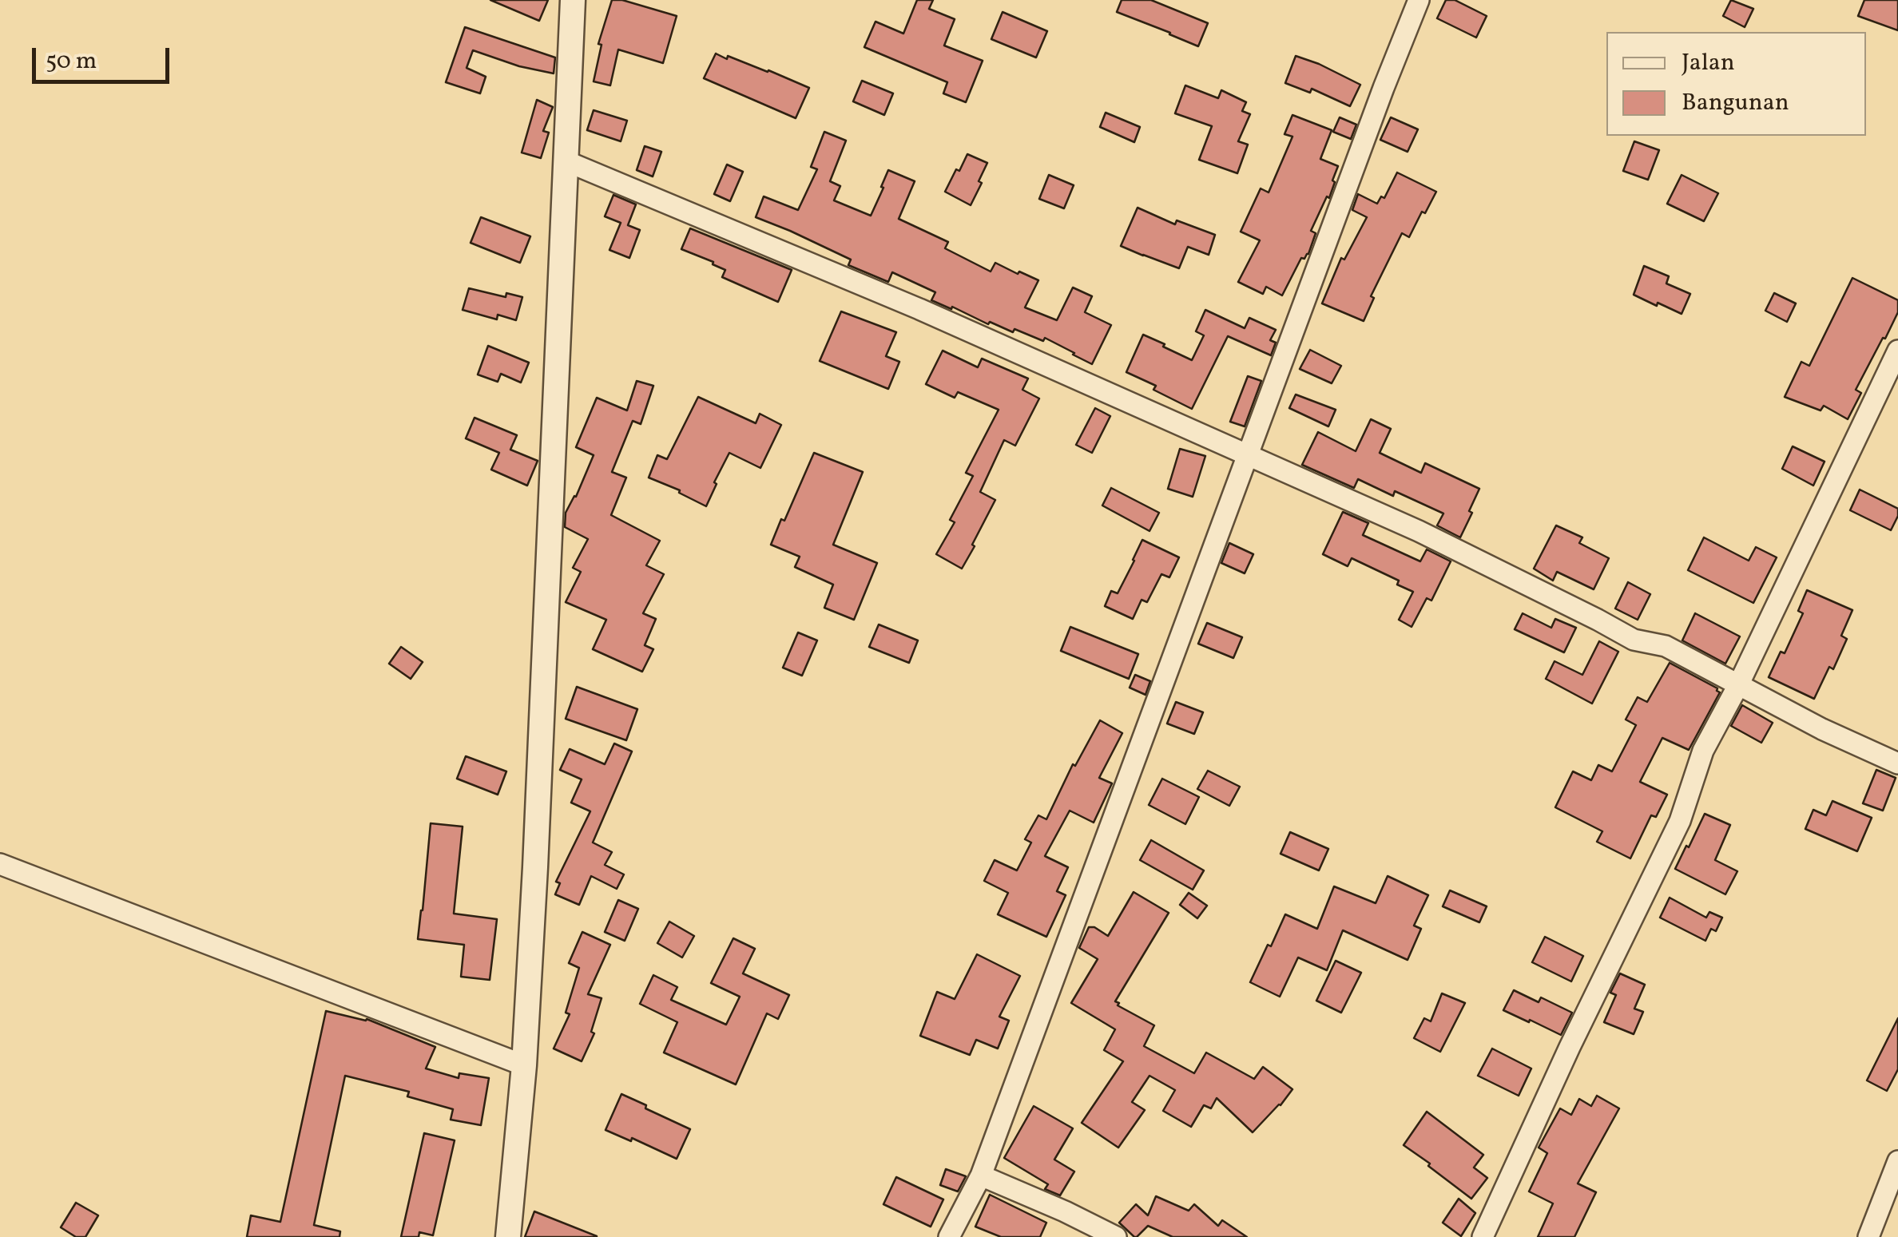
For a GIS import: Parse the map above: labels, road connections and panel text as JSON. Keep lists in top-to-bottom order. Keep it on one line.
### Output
{"legend":["Jalan","Bangunan"],"scale_bar":"50 m"}
